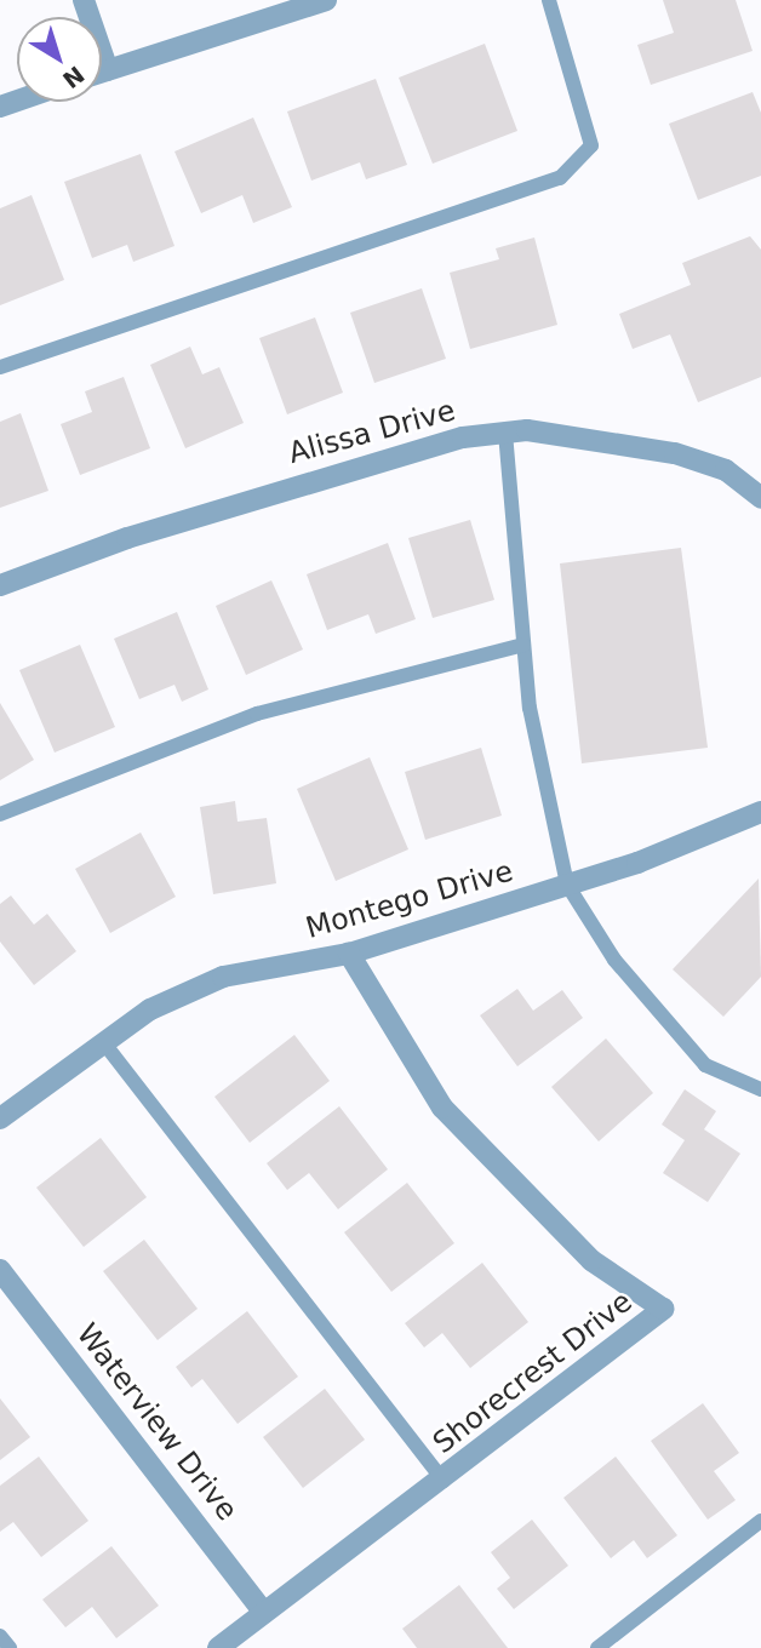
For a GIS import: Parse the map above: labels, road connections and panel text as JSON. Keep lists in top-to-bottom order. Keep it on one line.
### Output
{"streets":{"street":["Alissa Drive","Montego Drive","Shorecrest Drive","Waterview Drive"]},"crossings":[["Montego Drive","Shorecrest Drive"],["Shorecrest Drive","Waterview Drive"]],"north":"bottom right"}
